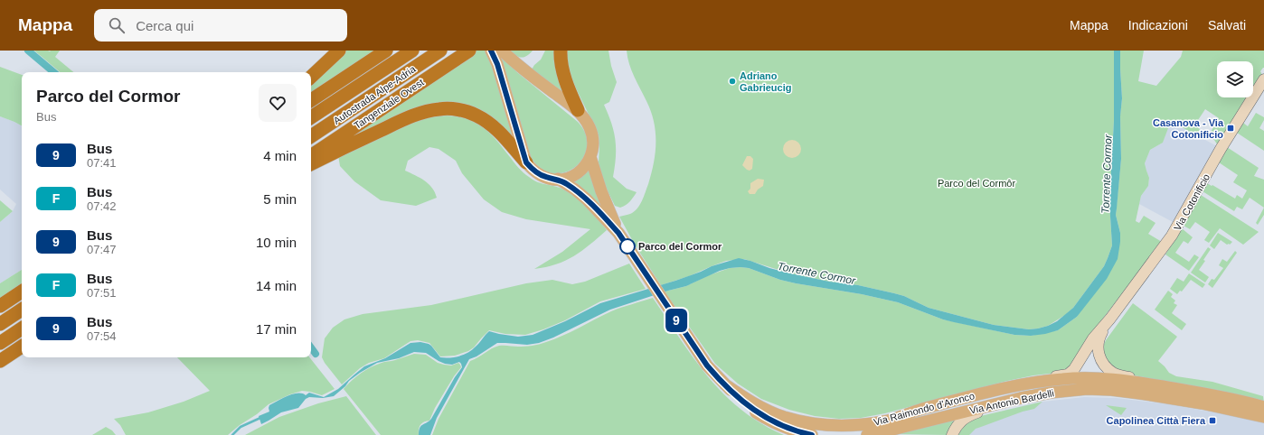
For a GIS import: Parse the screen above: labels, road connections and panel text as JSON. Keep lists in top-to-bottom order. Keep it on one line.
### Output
{"streets":{"highway":["Autostrada Alpe-Adria","Tangenziale Ovest"],"main road":["Via Antonio Bardelli","Via Raimondo d'Aronco"],"street":["Via Cotonificio"]},"crossings":[["Via Cotonificio","Via Antonio Bardelli"],["Via Cotonificio","Via Raimondo d'Aronco"],["Via Antonio Bardelli","Via Raimondo d'Aronco"]],"water":["Torrente Cormor"],"parks":["Parco del Cormôr"],"places":{"other":["Adriano Gabrieucig","Parco del Cormor"],"transit":["Casanova - Via Cotonificio","Capolinea Città Fiera"]},"lines":["bus line 9"],"page":{"header":"Mappa","search":"Cerca qui","nav":["Mappa","Indicazioni","Salvati"],"on_map":"9","heading":["Parco del Cormor","Bus"],"list":[{"mark":"9","name":"Bus","note":"07:41","value":"4 min"},{"mark":"F","name":"Bus","note":"07:42","value":"5 min"},{"mark":"9","name":"Bus","note":"07:47","value":"10 min"},{"mark":"F","name":"Bus","note":"07:51","value":"14 min"},{"mark":"9","name":"Bus","note":"07:54","value":"17 min"}]}}
